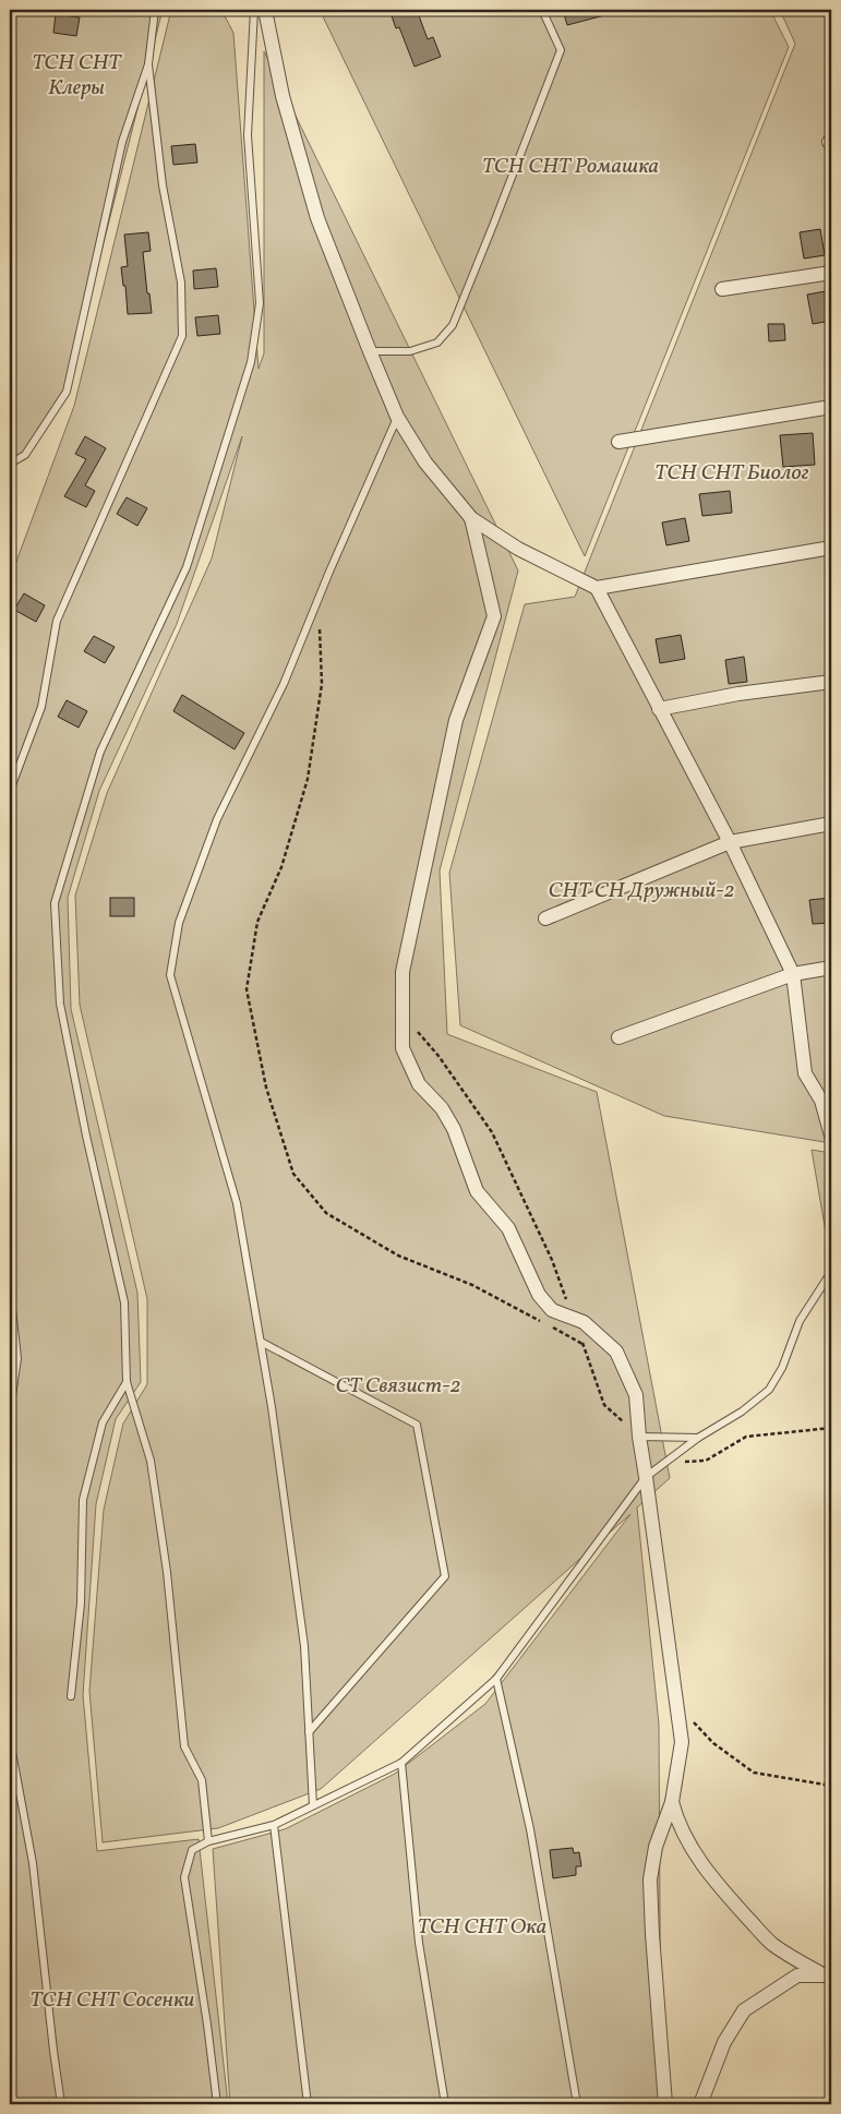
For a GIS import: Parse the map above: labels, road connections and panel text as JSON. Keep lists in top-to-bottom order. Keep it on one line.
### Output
{"parks":["ТСН СНТ Клеры","ТСН СНТ Ромашка","ТСН СНТ Биолог","СНТ СН Дружный-2","СТ Связист-2","ТСН СНТ Ока","ТСН СНТ Сосенки"]}
